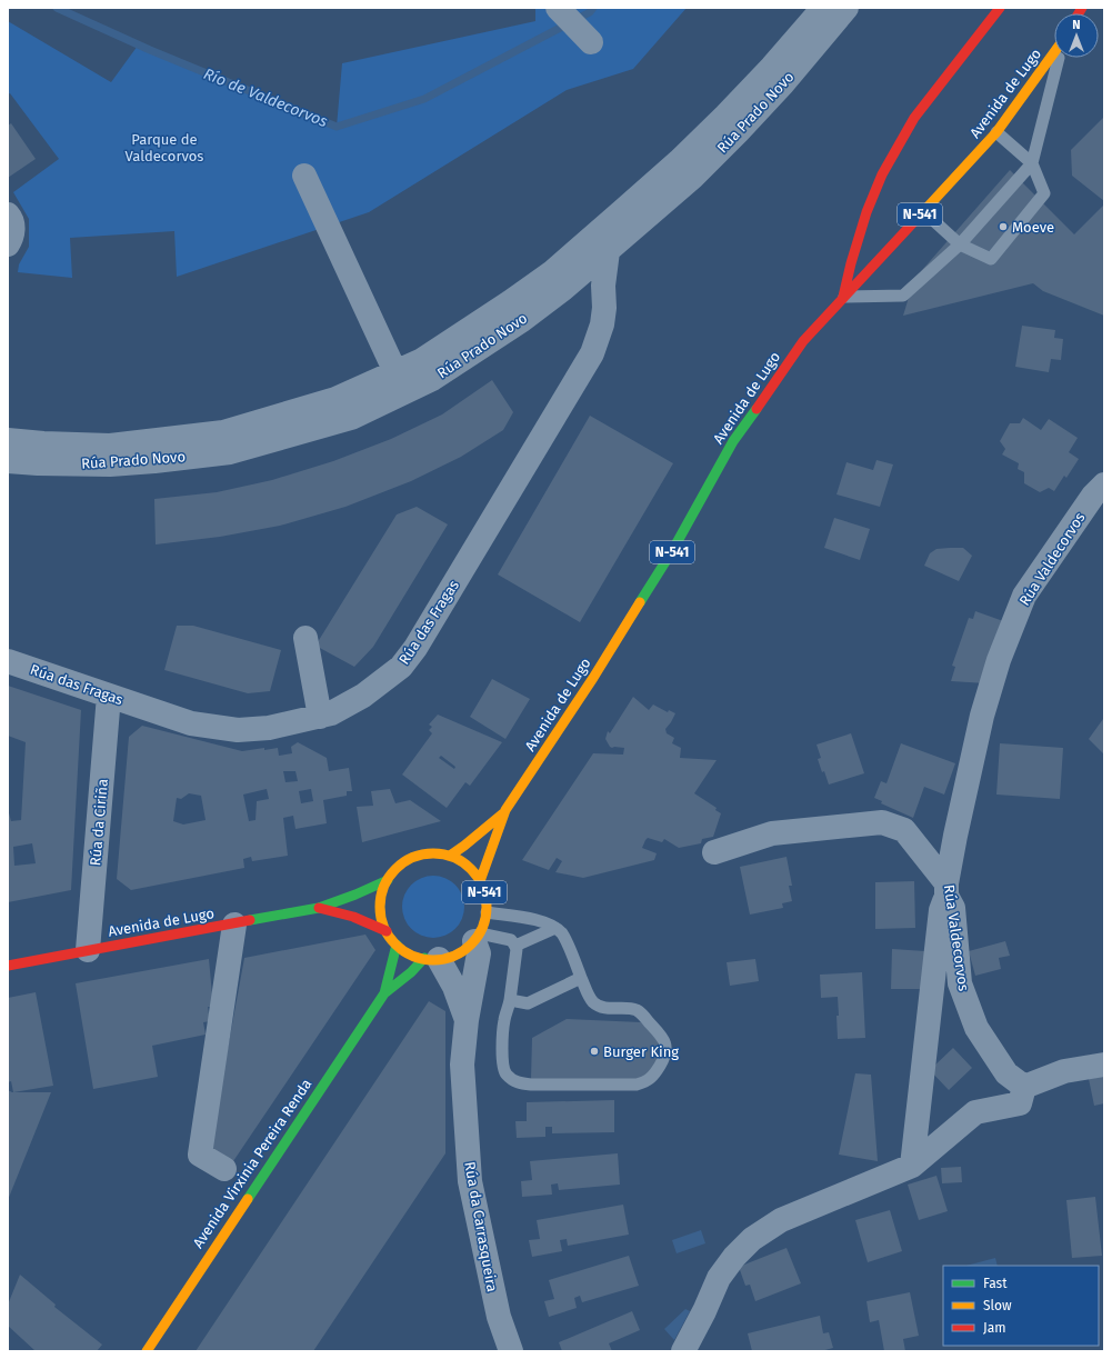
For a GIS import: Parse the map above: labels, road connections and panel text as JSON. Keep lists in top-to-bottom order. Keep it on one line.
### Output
{"streets":{"main road":["Avenida de Lugo","N-541","Avenida Virxinia Pereira Renda"],"street":["Rúa Prado Novo","Rúa Valdecorvos","Rúa das Fragas","Rúa da Ciriña","Rúa da Carrasqueira"]},"crossings":[["Avenida de Lugo","N-541"],["Avenida de Lugo","Rúa da Ciriña"],["Avenida de Lugo","Avenida Virxinia Pereira Renda"],["Avenida de Lugo","Rúa da Carrasqueira"],["Rúa Prado Novo","Rúa das Fragas"],["N-541","Avenida Virxinia Pereira Renda"],["N-541","Rúa da Carrasqueira"],["Rúa das Fragas","Rúa da Ciriña"],["Avenida Virxinia Pereira Renda","Rúa da Carrasqueira"]],"water":["Río de Valdecorvos"],"parks":["Parque de Valdecorvos"],"places":["Moeve","Burger King"],"legend":["Fast","Slow","Jam"],"north":"top"}
